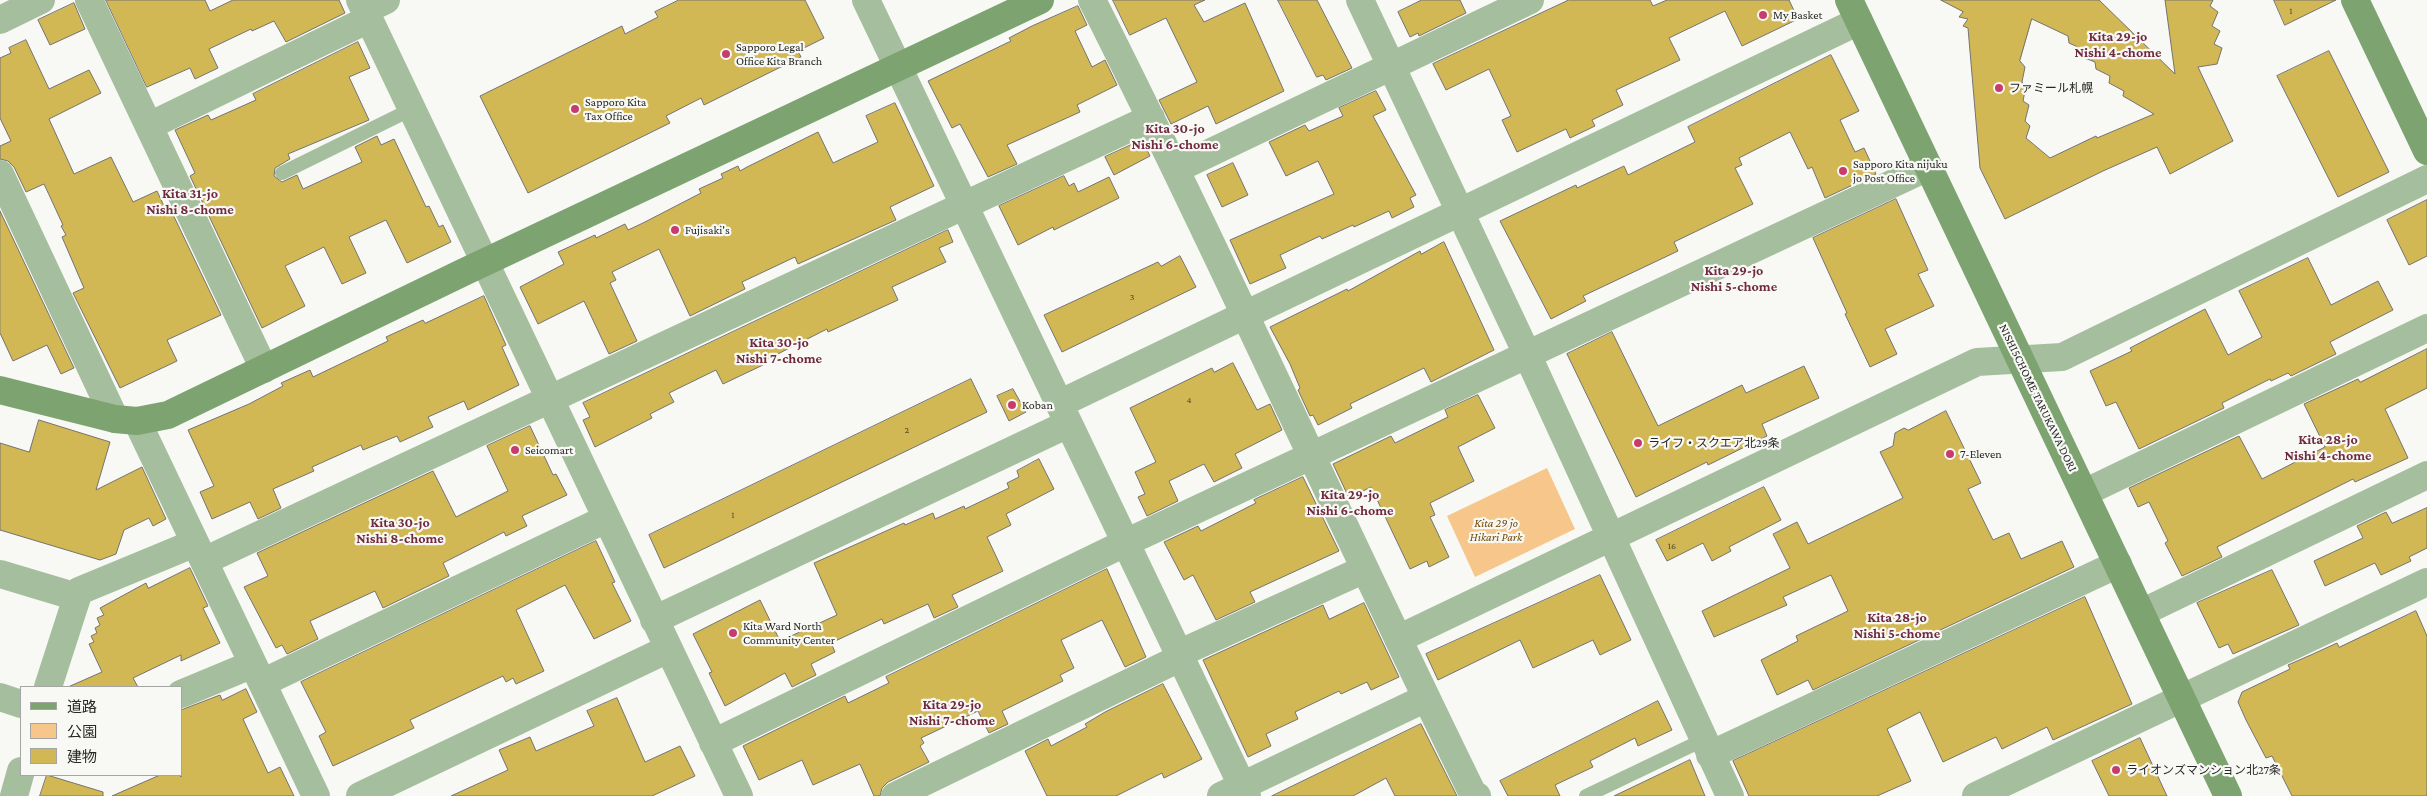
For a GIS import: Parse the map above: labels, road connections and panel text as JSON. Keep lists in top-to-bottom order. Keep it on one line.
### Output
{"streets":{"street":["NISHI5CHOME TARUKAWA DORI"]},"districts":["Kita 29-jo Nishi 4-chome","Kita 30-jo Nishi 6-chome","Kita 31-jo Nishi 8-chome","Kita 29-jo Nishi 5-chome","Kita 30-jo Nishi 7-chome","Kita 28-jo Nishi 4-chome","Kita 29-jo Nishi 6-chome","Kita 30-jo Nishi 8-chome","Kita 28-jo Nishi 5-chome","Kita 29-jo Nishi 7-chome"],"parks":["Kita 29 jo Hikari Park"],"places":["My Basket","Sapporo Legal Office Kita Branch","ファミール札幌","Sapporo Kita Tax Office","Sapporo Kita nijuku jo Post Office","Fujisaki's","Koban","ライフ・スクエア北29条","Seicomart","7-Eleven","Kita Ward North Community Center","ライオンズマンション北27条"],"house_numbers":["1","3","4","2","1","16"],"legend":["道路","公園","建物"]}
